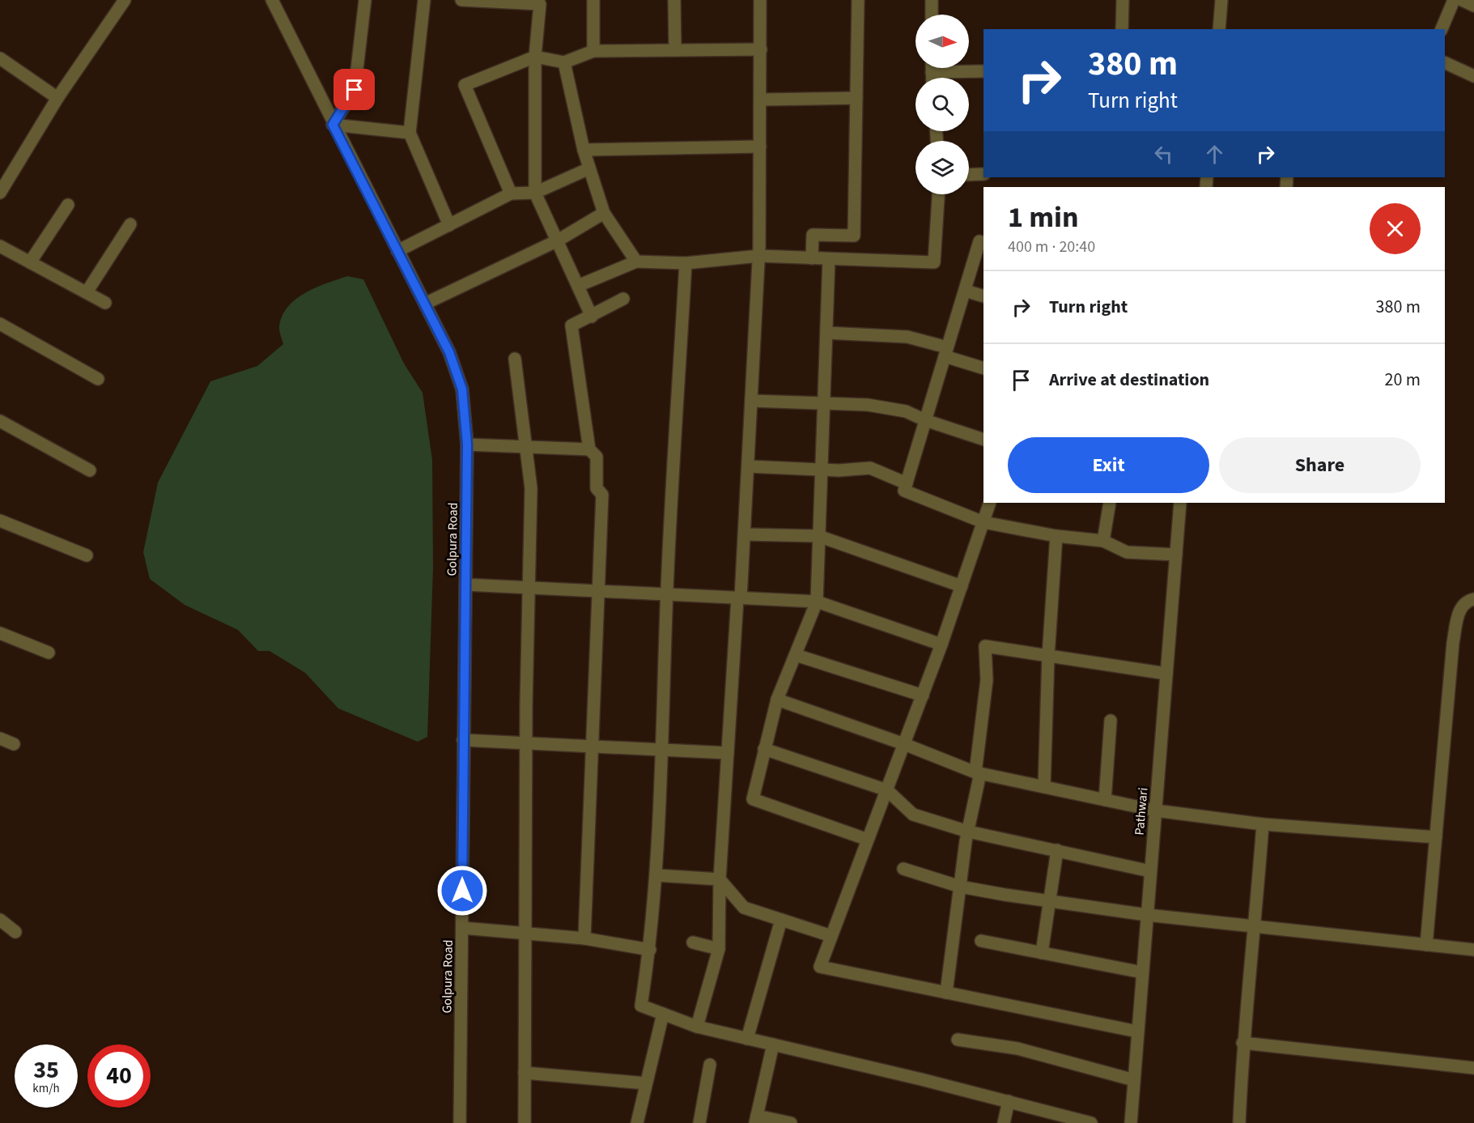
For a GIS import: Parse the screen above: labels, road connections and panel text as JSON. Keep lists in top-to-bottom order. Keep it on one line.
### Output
{"streets":{"street":["Golpura Road","Pathwari"]},"north":"right","page":{"turn":["380 m","Turn right"],"heading":["1 min","400 m · 20:40"],"list":[{"name":"Turn right","value":"380 m"},{"name":"Arrive at destination","value":"20 m"}],"buttons":["Exit","Share"],"speed":"35 km/h","limit":"40"}}
